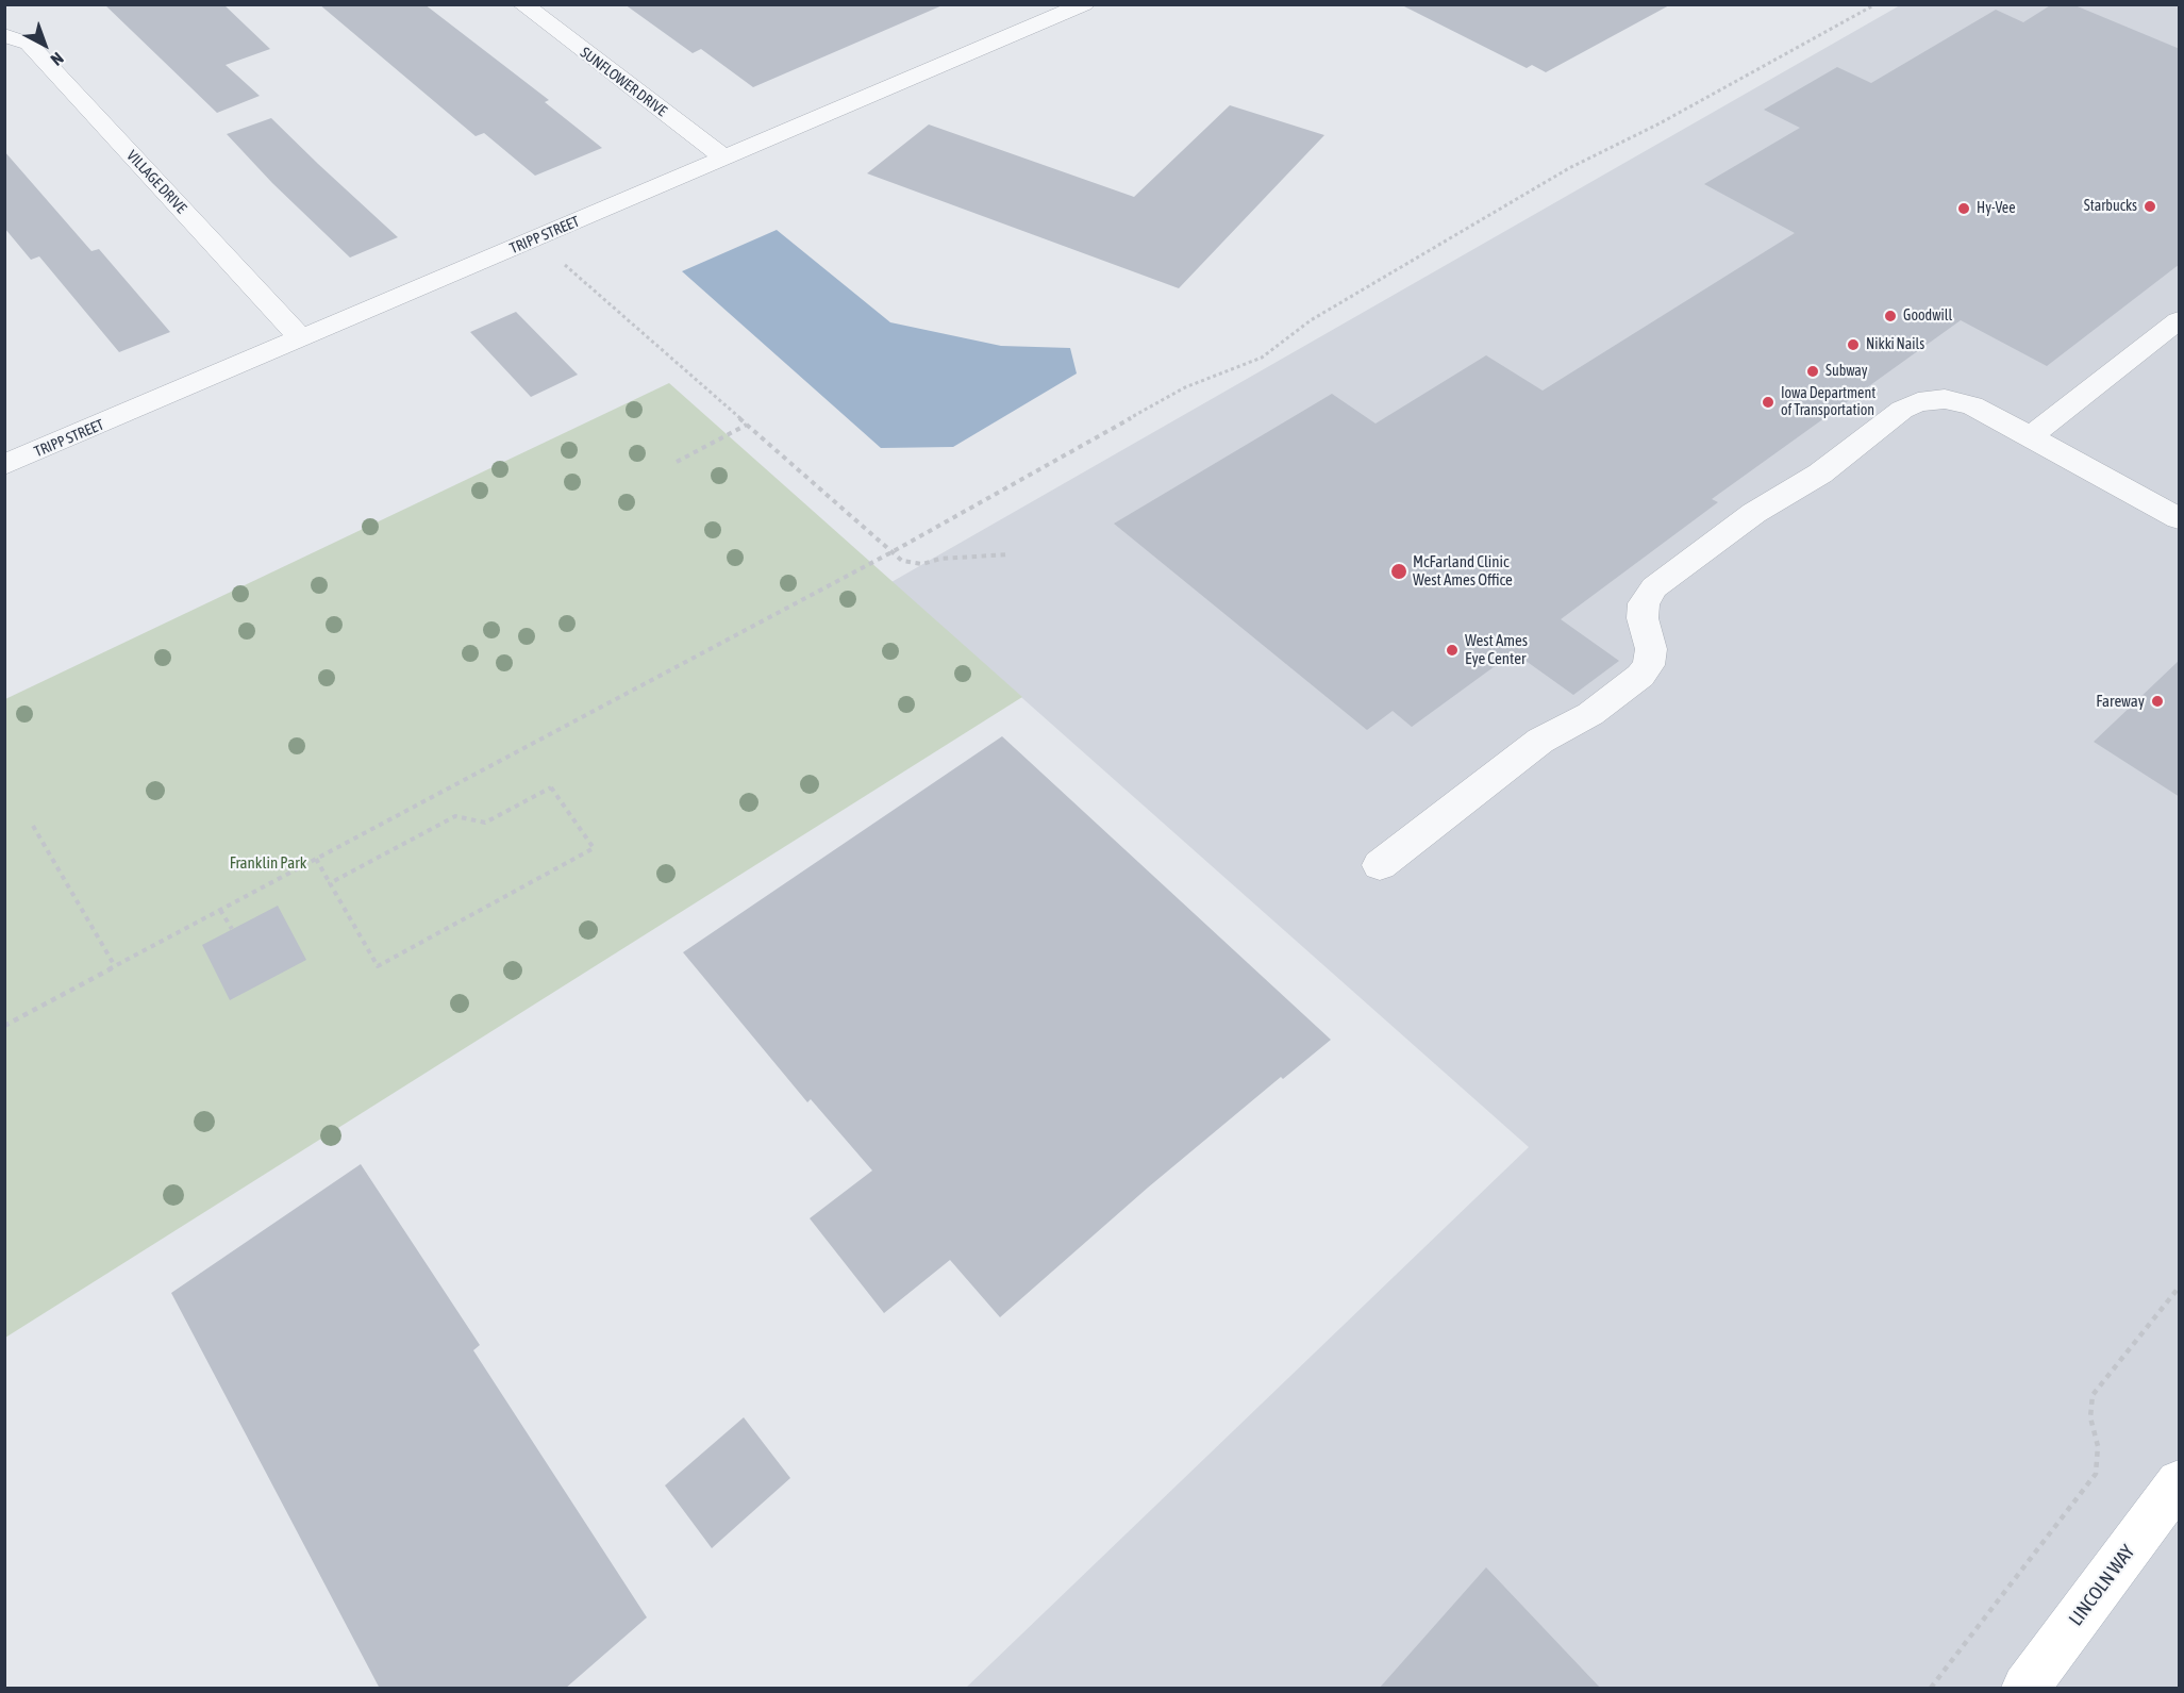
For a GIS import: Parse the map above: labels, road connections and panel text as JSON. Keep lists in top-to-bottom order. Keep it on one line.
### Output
{"streets":{"main road":["LINCOLN WAY"],"street":["SUNFLOWER DRIVE","VILLAGE DRIVE","TRIPP STREET"]},"crossings":[["SUNFLOWER DRIVE","TRIPP STREET"],["VILLAGE DRIVE","TRIPP STREET"]],"parks":["Franklin Park"],"places":["Starbucks","Hy-Vee","Goodwill","Nikki Nails","Subway","Iowa Department of Transportation","McFarland Clinic West Ames Office","West Ames Eye Center","Fareway"],"north":"bottom right"}
